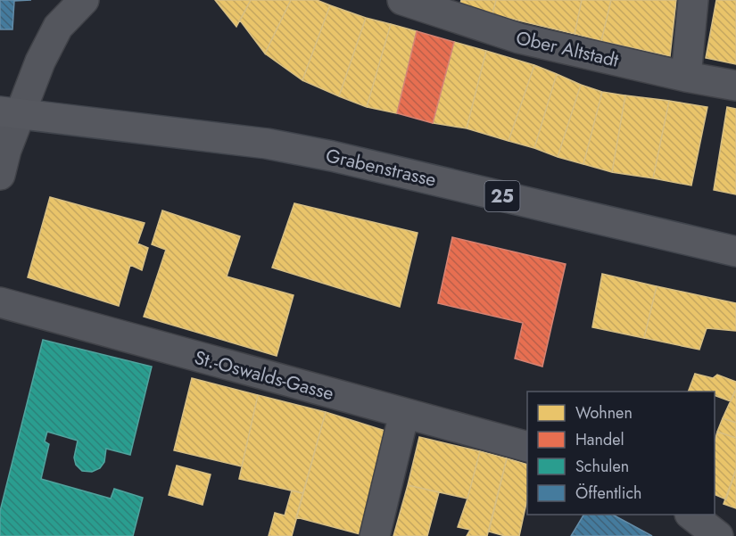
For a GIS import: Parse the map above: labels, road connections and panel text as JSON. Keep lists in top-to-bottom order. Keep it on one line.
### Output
{"streets":{"main road":["Grabenstrasse","25"],"street":["Ober Altstadt","St.-Oswalds-Gasse"]},"legend":["Wohnen","Handel","Schulen","Öffentlich"]}
